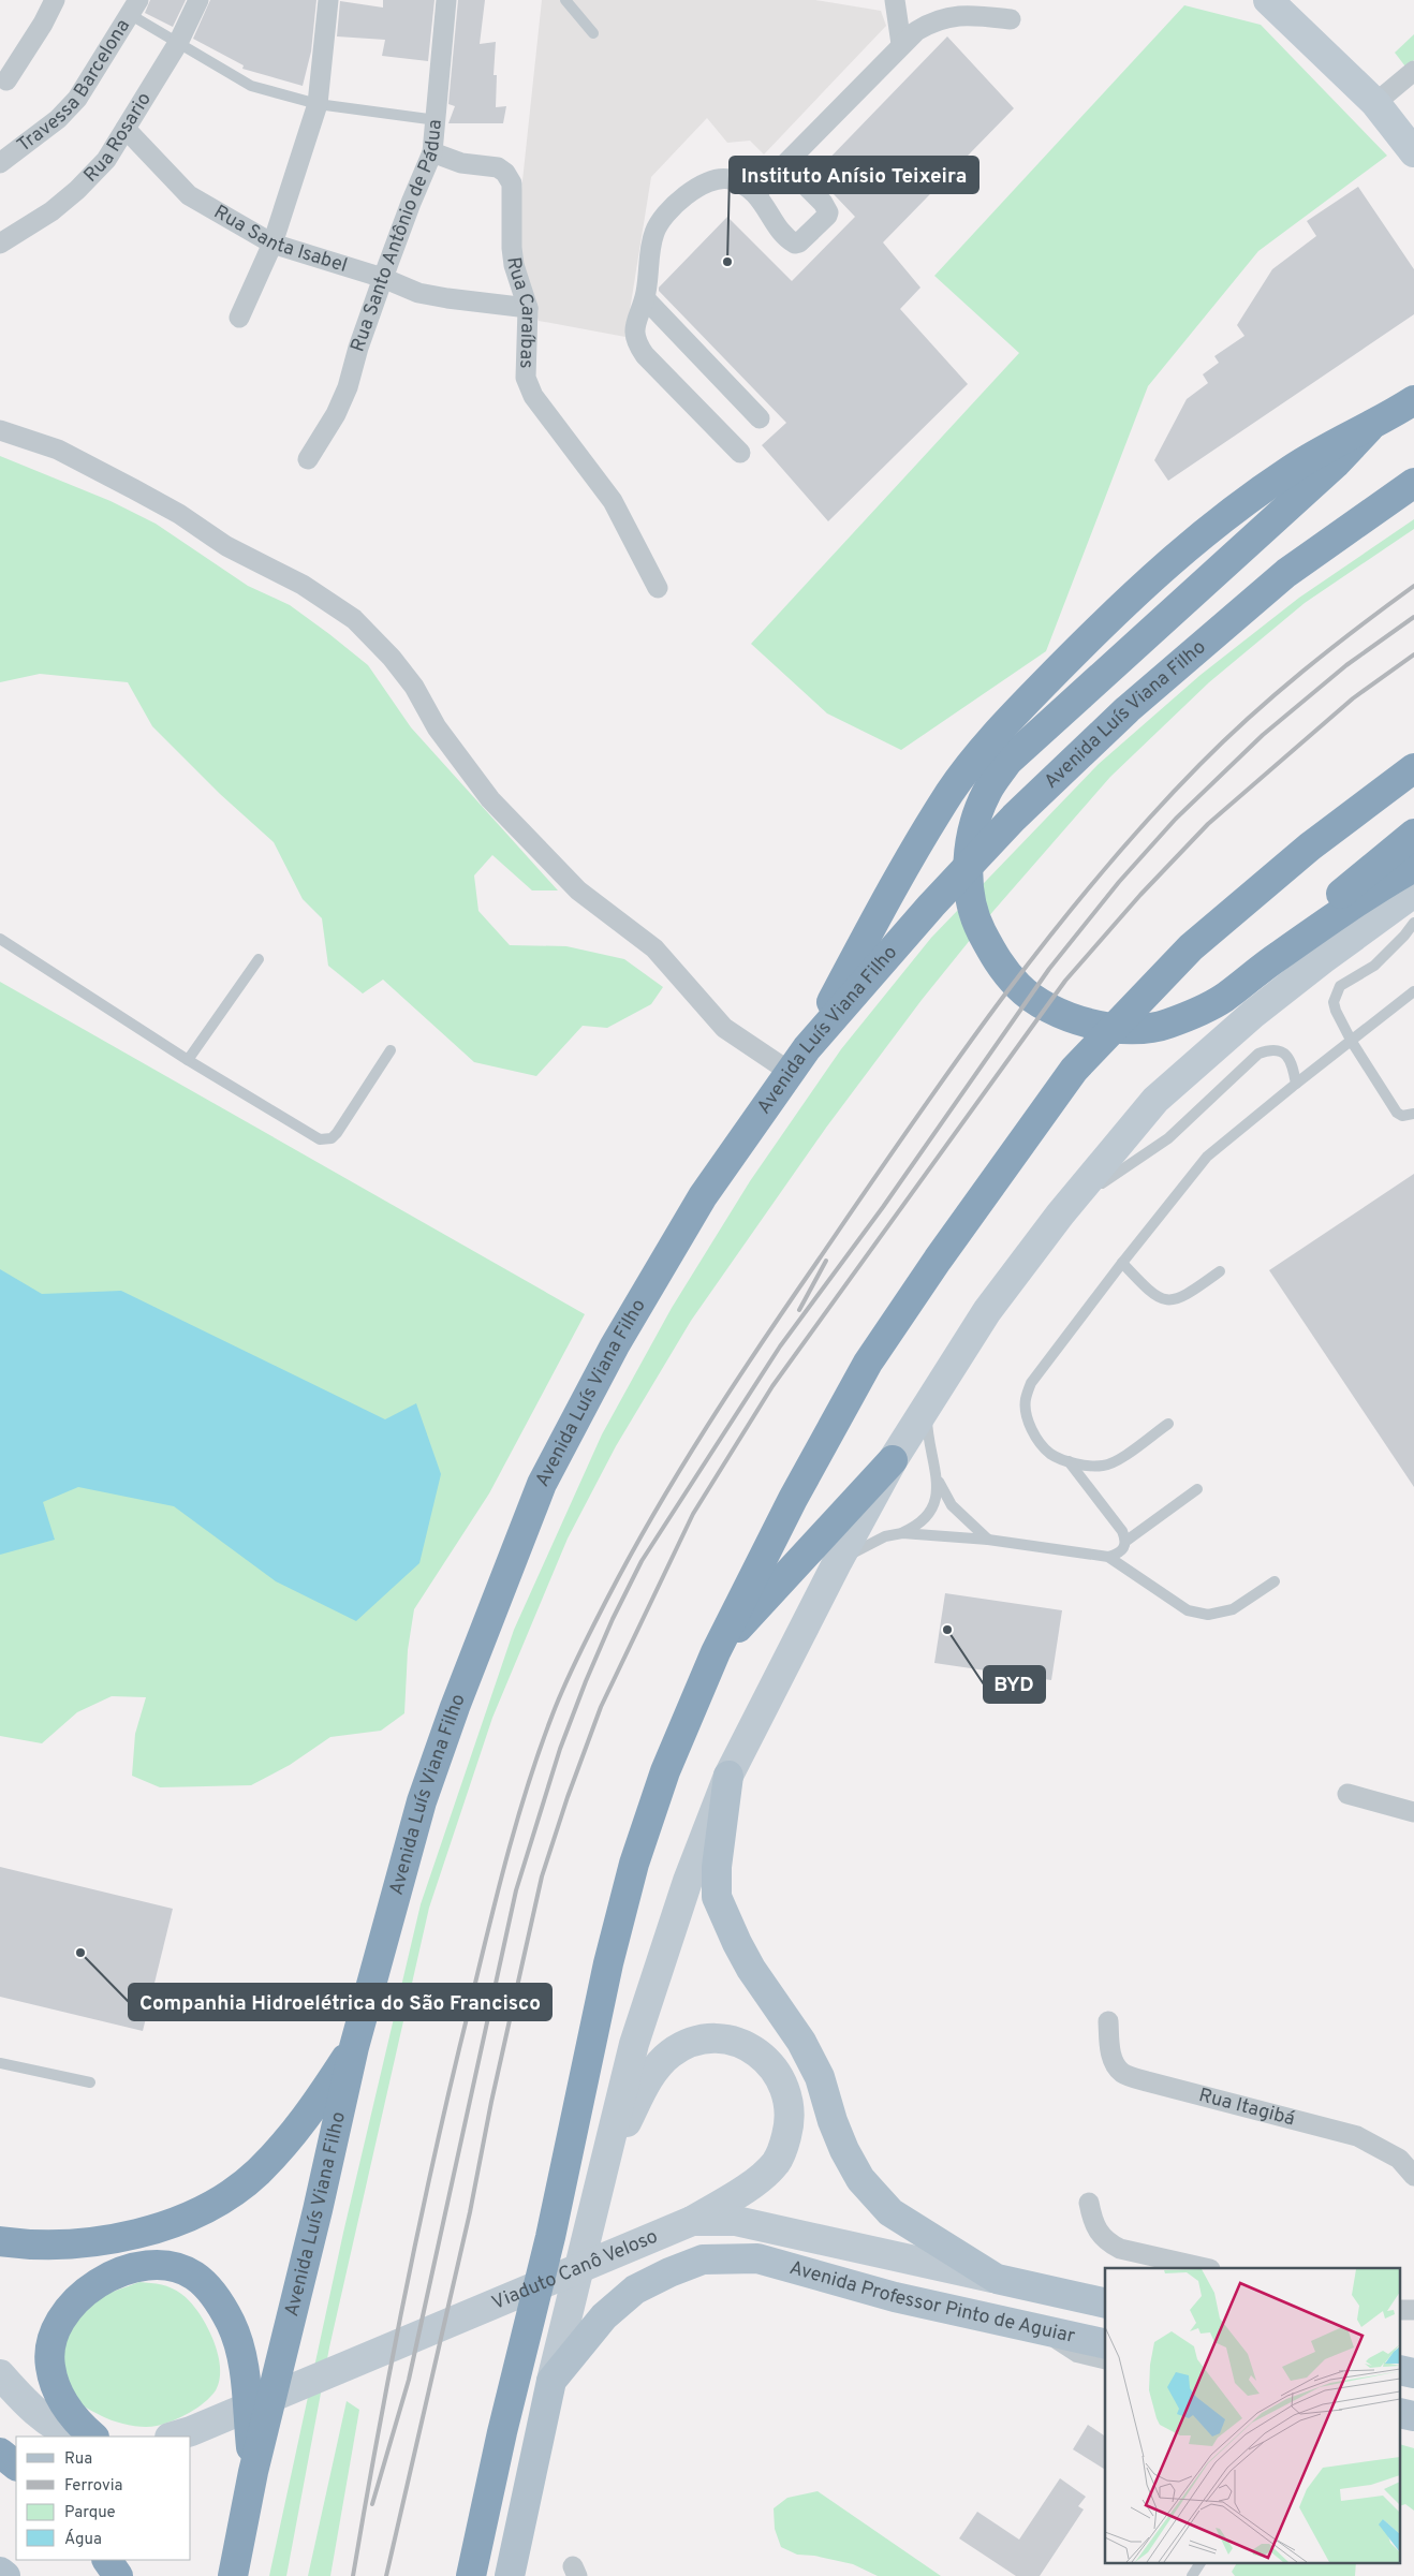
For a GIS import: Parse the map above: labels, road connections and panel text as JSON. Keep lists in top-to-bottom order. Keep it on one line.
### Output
{"streets":{"highway":["Avenida Luís Viana Filho"],"main road":["Viaduto Canô Veloso","Avenida Professor Pinto de Aguiar"],"street":["Travessa Barcelona","Rua Rosario","Rua Santo Antônio de Pádua","Rua Santa Isabel","Rua Caraíbas","Rua Itagibá"]},"crossings":[["Rua Rosario","Rua Santa Isabel"],["Rua Santo Antônio de Pádua","Rua Santa Isabel"],["Rua Santo Antônio de Pádua","Rua Caraíbas"],["Rua Santa Isabel","Rua Caraíbas"],["Viaduto Canô Veloso","Avenida Professor Pinto de Aguiar"]],"places":["Instituto Anísio Teixeira","BYD","Companhia Hidroelétrica do São Francisco"],"legend":["Rua","Ferrovia","Parque","Água"]}
